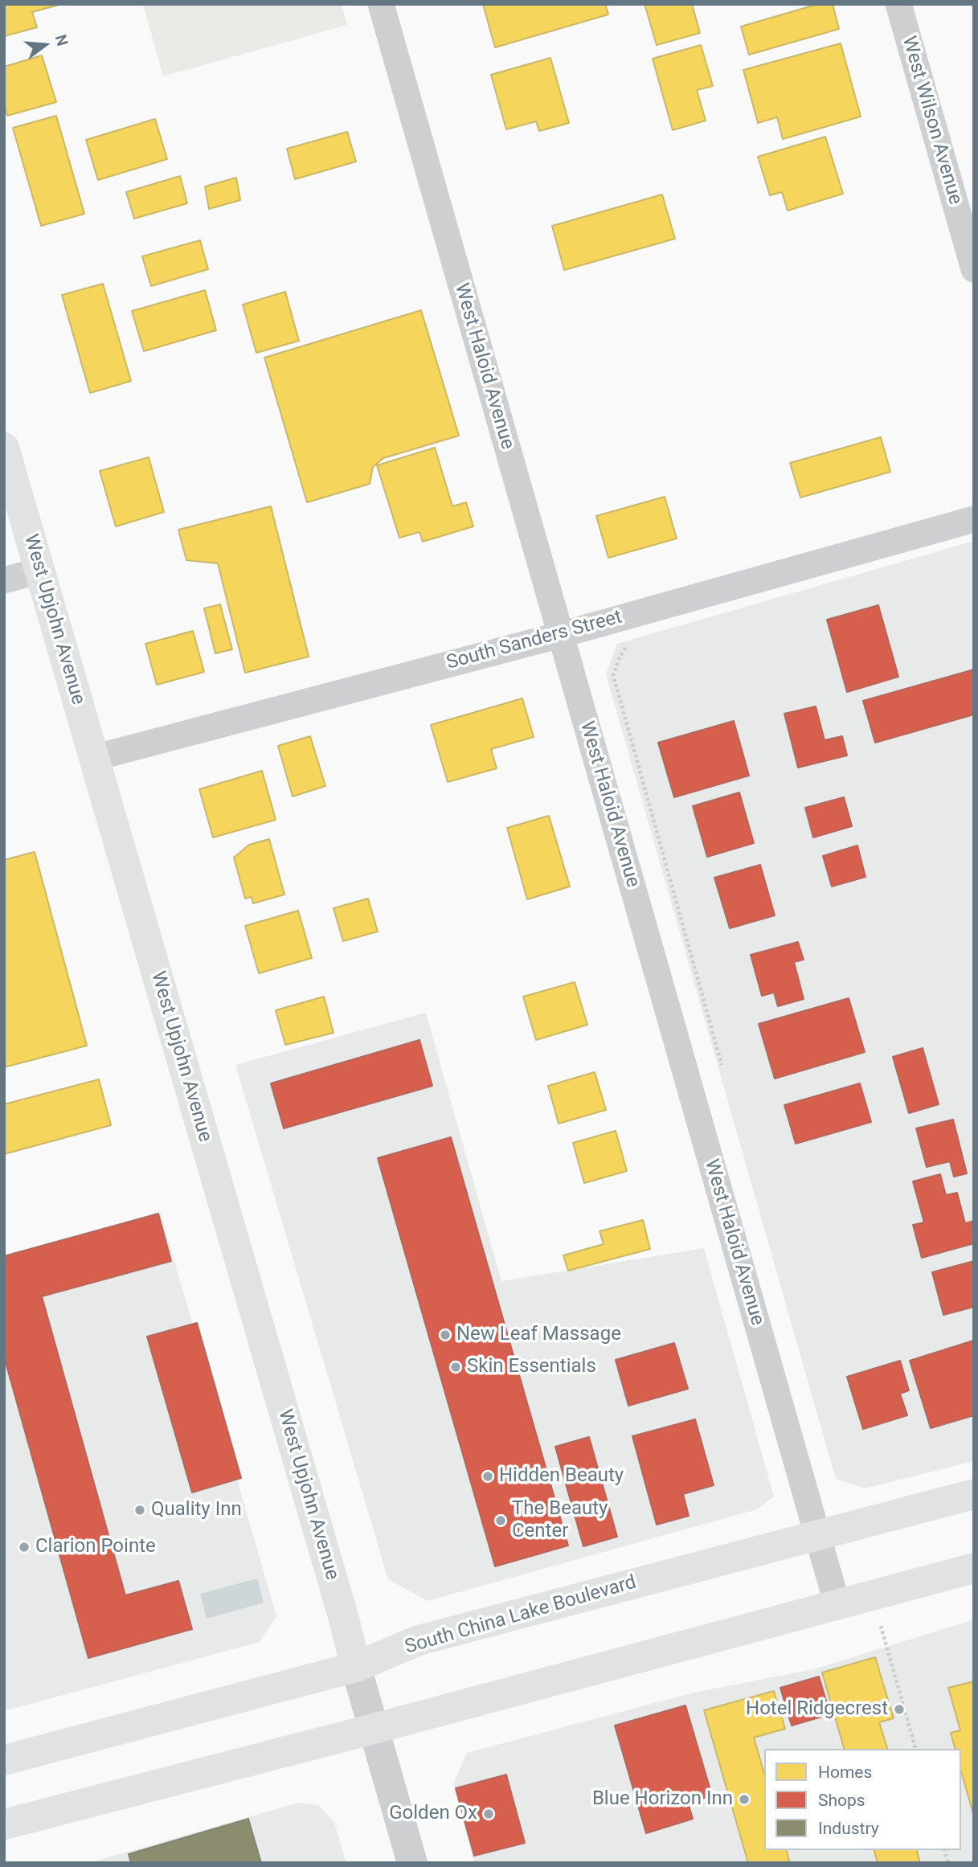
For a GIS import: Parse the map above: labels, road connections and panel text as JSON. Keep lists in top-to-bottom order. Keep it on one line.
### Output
{"streets":{"main road":["West Upjohn Avenue","South China Lake Boulevard"],"street":["West Wilson Avenue","West Haloid Avenue","South Sanders Street"]},"crossings":[["West Haloid Avenue","South Sanders Street"],["West Haloid Avenue","South China Lake Boulevard"],["West Upjohn Avenue","South Sanders Street"],["West Upjohn Avenue","South China Lake Boulevard"]],"places":["New Leaf Massage","Skin Essentials","Hidden Beauty","Quality Inn","The Beauty Center","Clarion Pointe","Hotel Ridgecrest","Blue Horizon Inn","Golden Ox"],"legend":["Homes","Shops","Industry"],"north":"right"}
